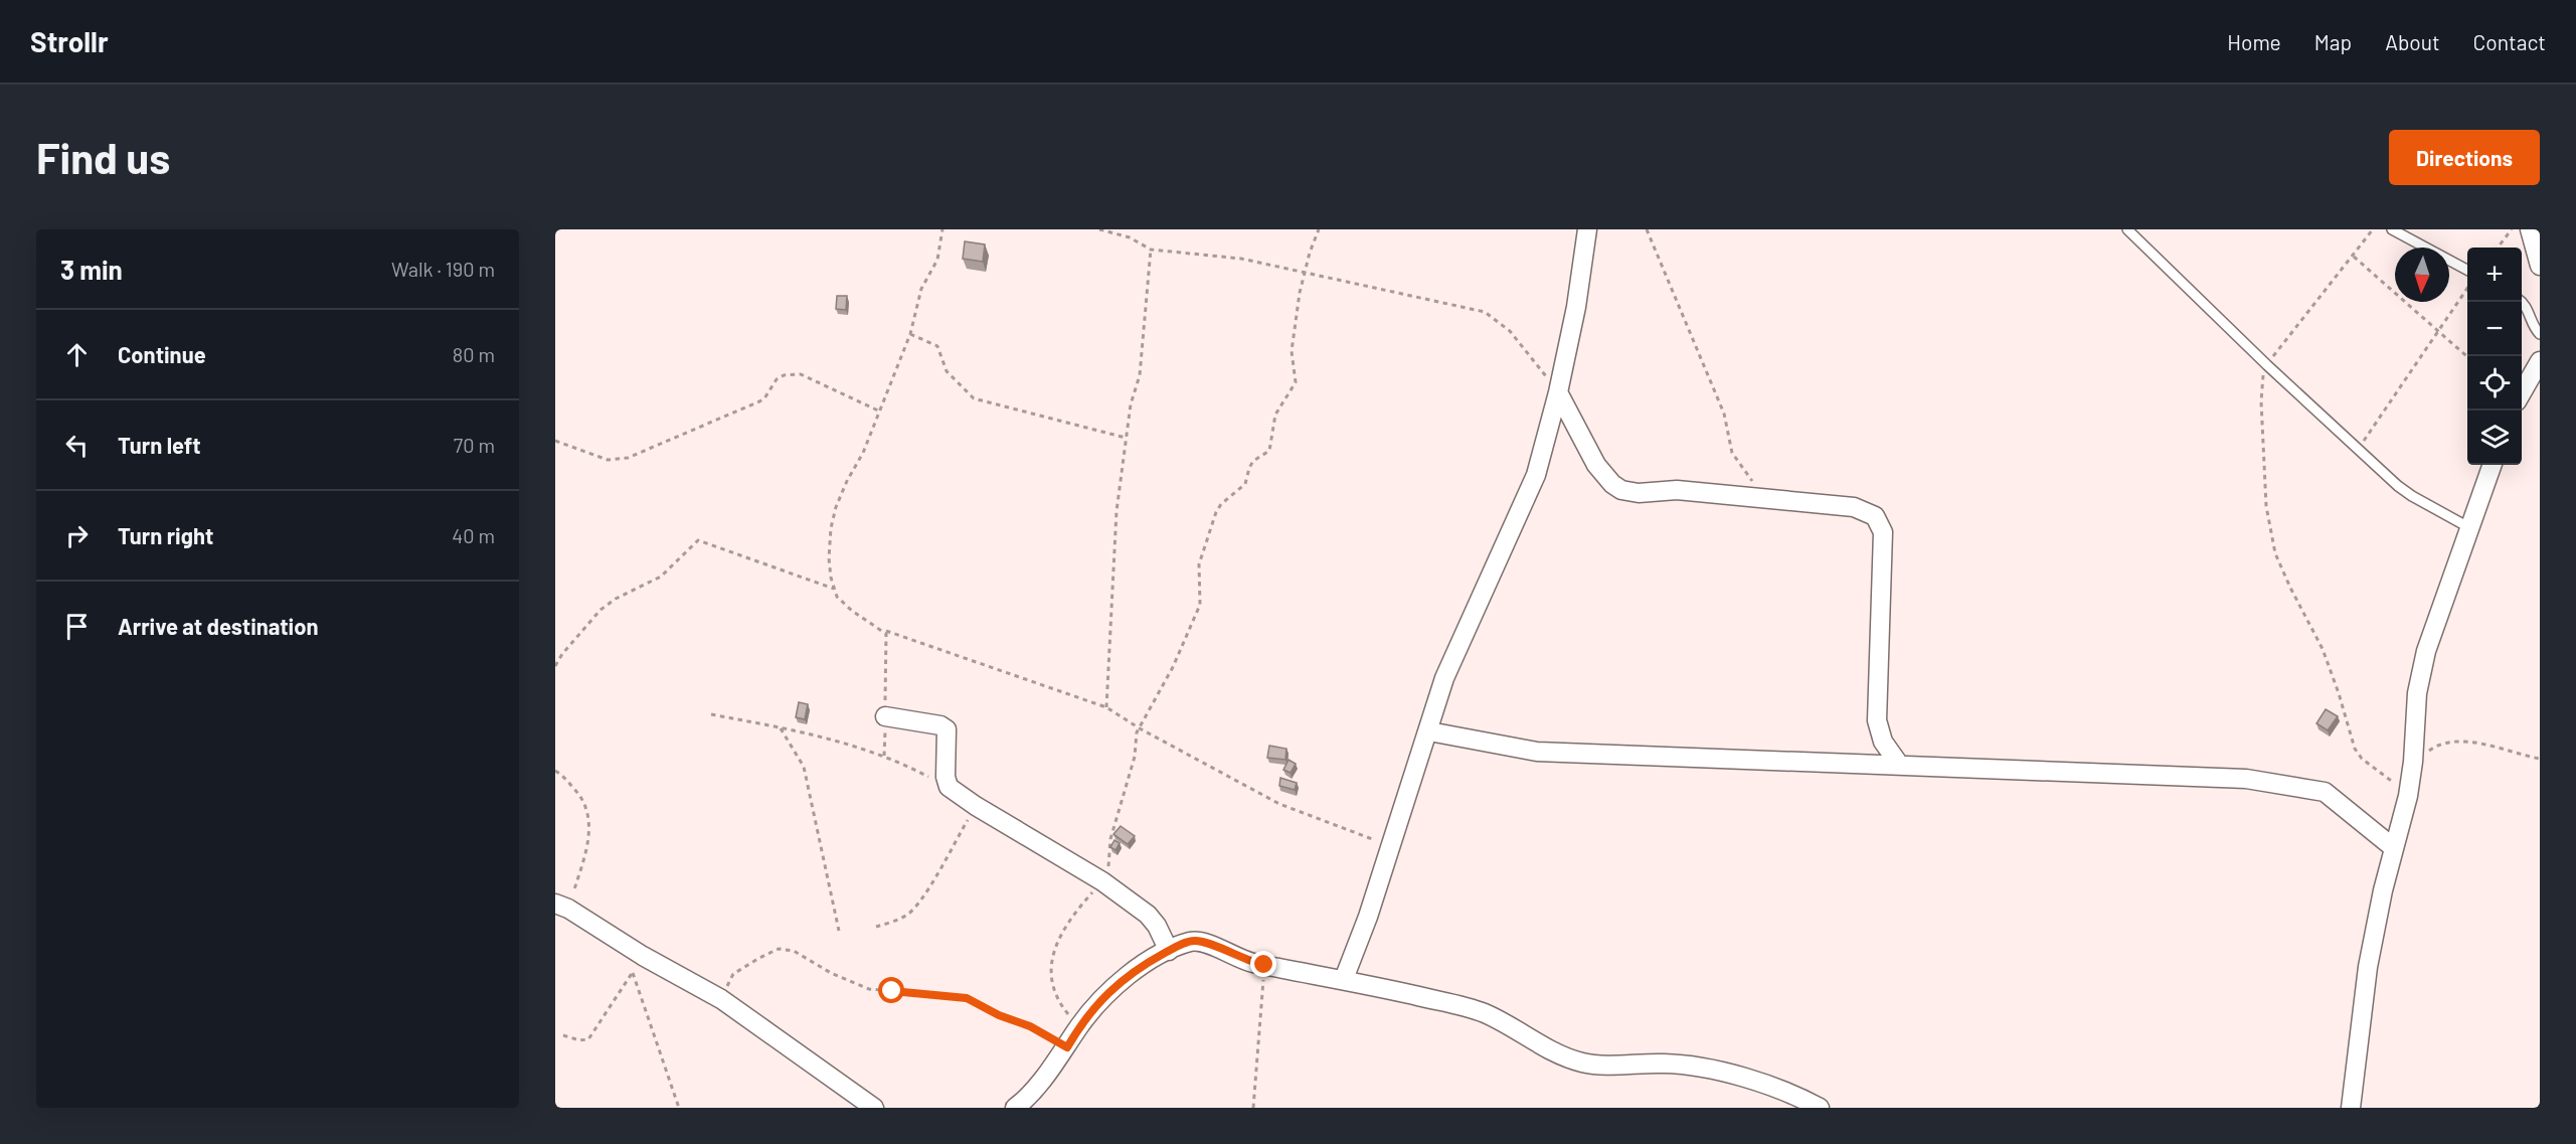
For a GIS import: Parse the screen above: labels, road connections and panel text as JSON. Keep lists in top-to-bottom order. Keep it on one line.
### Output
{"north":"bottom","page":{"header":"Strollr","nav":["Home","Map","About","Contact"],"buttons":"Directions","title":"Find us","heading":["3 min","Walk · 190 m"],"map_buttons":["+","−"],"list":[["Continue","80 m"],["Turn left","70 m"],["Turn right","40 m"],"Arrive at destination"]}}
